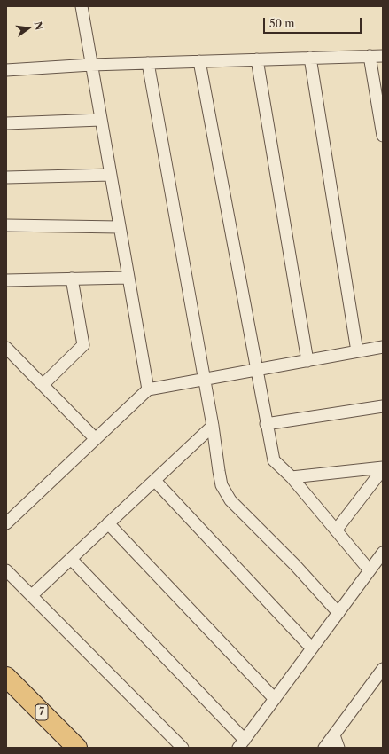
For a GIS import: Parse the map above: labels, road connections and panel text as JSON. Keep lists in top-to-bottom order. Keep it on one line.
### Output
{"streets":{"highway":["7"]},"scale_bar":"50 m","north":"right"}
